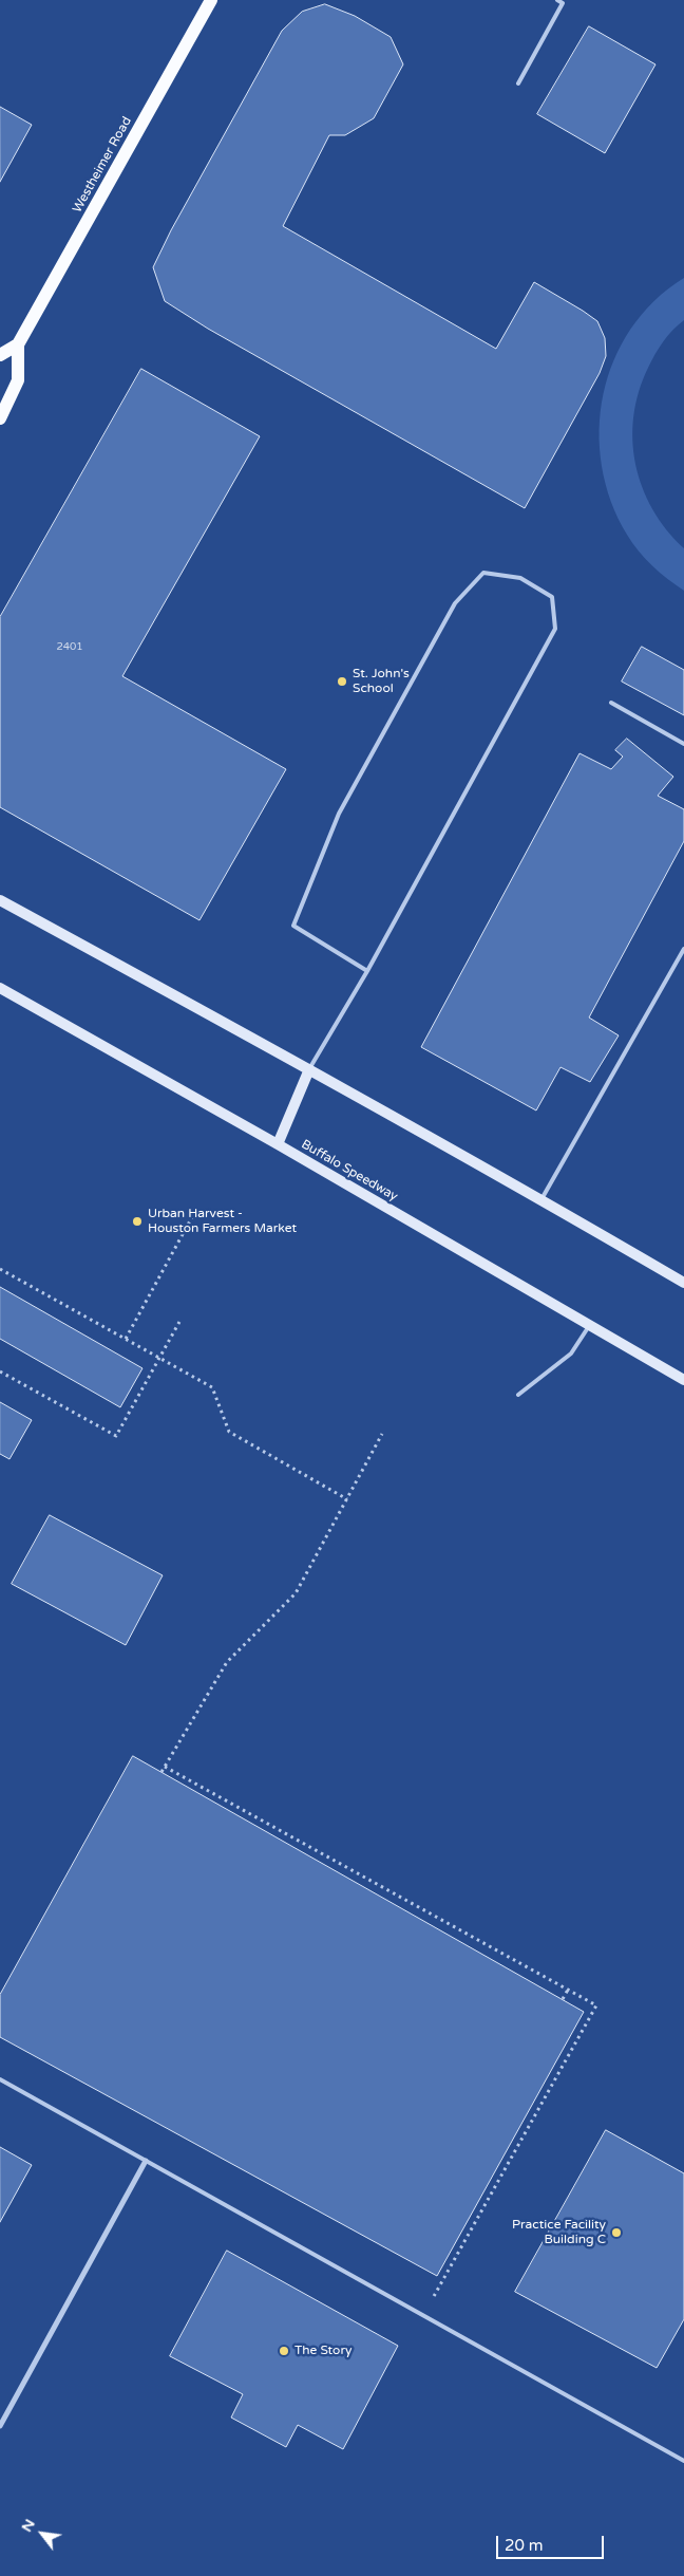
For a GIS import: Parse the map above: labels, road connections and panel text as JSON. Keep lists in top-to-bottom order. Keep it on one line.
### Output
{"streets":{"main road":["Westheimer Road","Buffalo Speedway"]},"places":["St. John's School","Urban Harvest - Houston Farmers Market","Practice Facility Building C","The Story"],"house_numbers":["2401"],"scale_bar":"20 m","north":"top left"}
